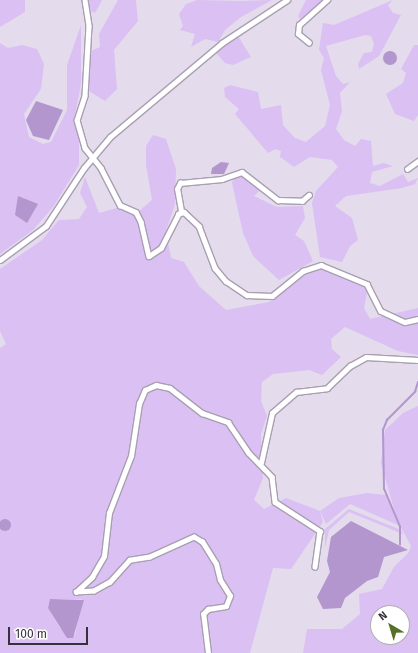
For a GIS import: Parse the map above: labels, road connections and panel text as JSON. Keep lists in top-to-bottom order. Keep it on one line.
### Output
{"scale_bar":"100 m","north":"top left"}
